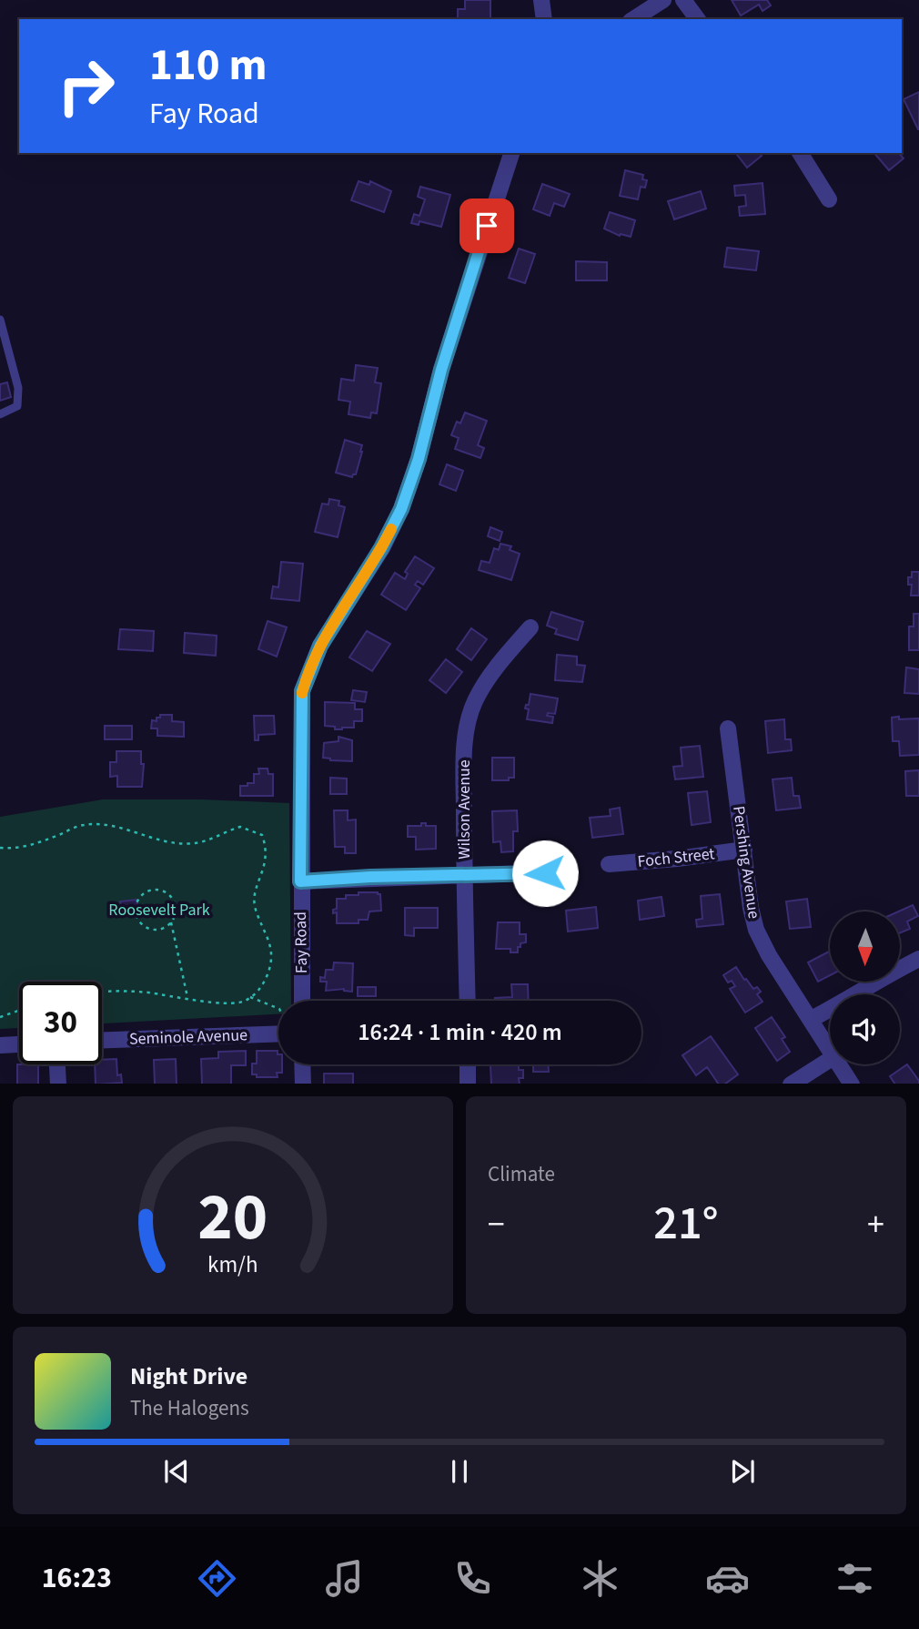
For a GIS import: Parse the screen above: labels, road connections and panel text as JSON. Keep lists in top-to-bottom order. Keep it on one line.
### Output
{"streets":{"street":["Wilson Avenue","Foch Street","Pershing Avenue","Fay Road","Seminole Avenue"]},"crossings":[["Foch Street","Pershing Avenue"]],"parks":["Roosevelt Park"],"north":"bottom","page":{"turn":["110 m","Fay Road"],"limit":"30","trip":"16:24 · 1 min · 420 m","tile":"Climate","heat":["−","21°","+"],"song":["Night Drive","The Halogens"],"tabs":"16:23","gauge":["20","km/h"]}}
